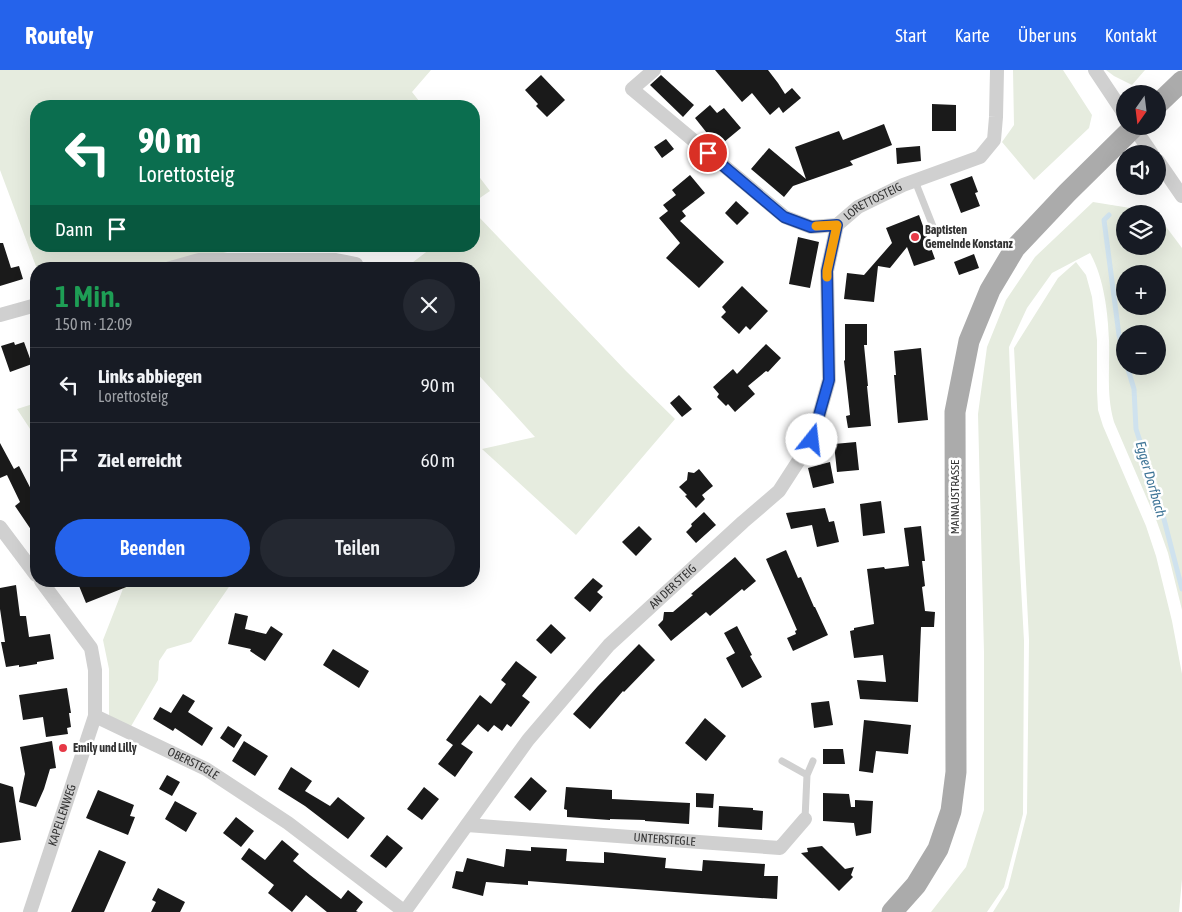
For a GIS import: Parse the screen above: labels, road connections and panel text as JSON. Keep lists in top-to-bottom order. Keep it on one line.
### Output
{"streets":{"main road":["MAINAUSTRASSE"],"street":["LORETTOSTEIG","AN DER STEIG","OBERSTEGLE","KAPELLENWEG","UNTERSTEGLE"]},"crossings":[["LORETTOSTEIG","AN DER STEIG"],["AN DER STEIG","OBERSTEGLE"],["AN DER STEIG","UNTERSTEGLE"],["OBERSTEGLE","KAPELLENWEG"]],"water":["Egger Dorfbach"],"places":["Baptisten Gemeinde Konstanz","Emily und Lilly"],"north":"bottom","page":{"header":"Routely","nav":["Start","Karte","Über uns","Kontakt"],"map_buttons":["+","−"],"turn":["90 m","Lorettosteig"],"then":"Dann","heading":["1 Min.","150 m · 12:09"],"list":[{"name":"Links abbiegen","note":"Lorettosteig","value":"90 m"},{"name":"Ziel erreicht","value":"60 m"}],"buttons":["Beenden","Teilen"]}}
